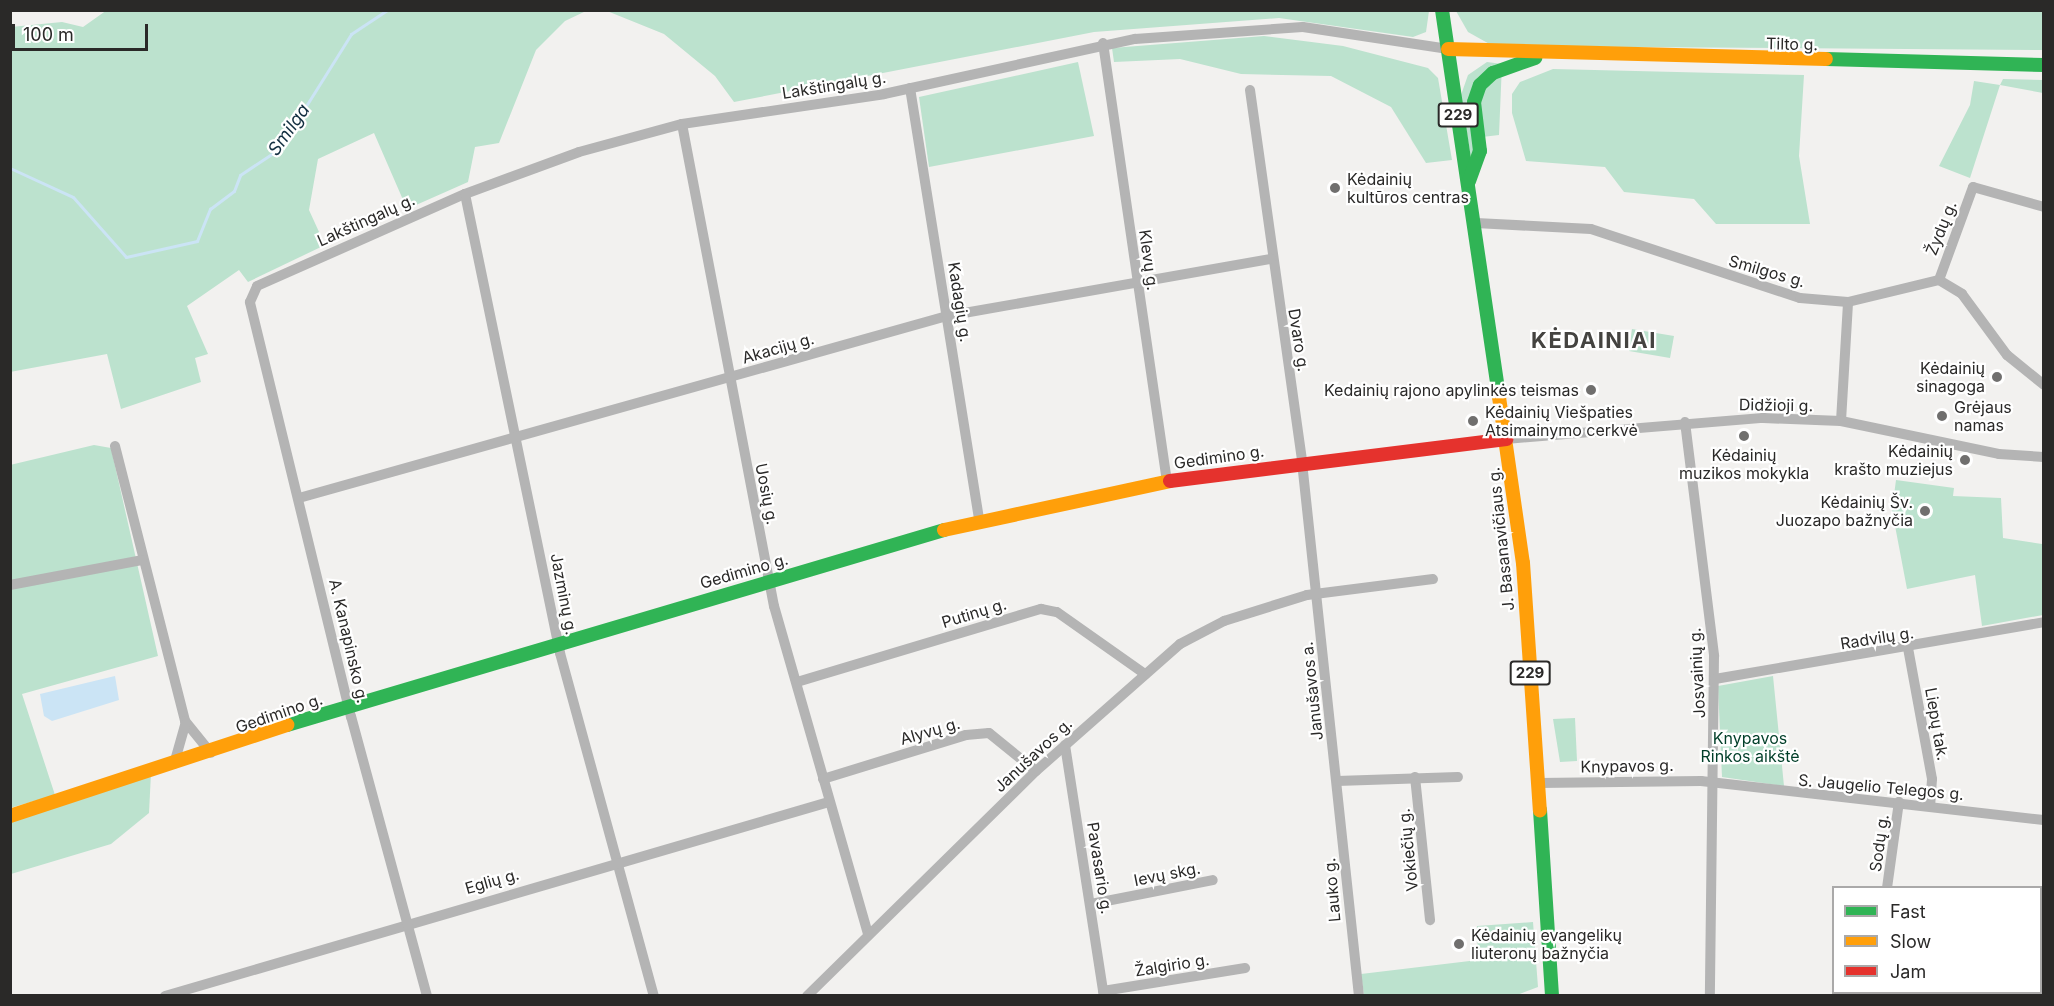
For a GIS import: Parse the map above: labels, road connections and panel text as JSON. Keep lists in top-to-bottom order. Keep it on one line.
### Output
{"streets":{"main road":["Tilto g.","229","Gedimino g.","J. Basanavičiaus g."],"street":["Lakštingalų g.","Žydų g.","Klevų g.","Smilgos g.","Kadagių g.","Dvaro g.","Akacijų g.","Didžioji g.","Uosių g.","Jazminų g.","Putinų g.","Radvilų g.","A. Kanapinsko g.","Josvainių g.","Janušavos a.","Liepų tak.","Alyvų g.","Janušavos g.","Knypavos g.","S. Jaugelio Telegos g.","Sodų g.","Vokiečių g.","Pavasario g.","Ievų skg.","Eglių g.","Lauko g.","Žalgirio g."]},"crossings":[["Tilto g.","Lakštingalų g."],["Tilto g.","J. Basanavičiaus g."],["Lakštingalų g.","Klevų g."],["Lakštingalų g.","Kadagių g."],["Lakštingalų g.","Uosių g."],["Lakštingalų g.","J. Basanavičiaus g."],["Lakštingalų g.","Jazminų g."],["Lakštingalų g.","A. Kanapinsko g."],["Žydų g.","Smilgos g."],["Klevų g.","Akacijų g."],["Klevų g.","Gedimino g."],["Smilgos g.","J. Basanavičiaus g."],["Kadagių g.","Akacijų g."],["Kadagių g.","Gedimino g."],["Dvaro g.","Akacijų g."],["Dvaro g.","Gedimino g."],["Dvaro g.","Janušavos a."],["Dvaro g.","Janušavos g."],["Akacijų g.","Uosių g."],["Akacijų g.","Jazminų g."],["Akacijų g.","A. Kanapinsko g."],["Didžioji g.","Gedimino g."],["Didžioji g.","J. Basanavičiaus g."],["Didžioji g.","Josvainių g."],["Gedimino g.","Uosių g."],["Gedimino g.","J. Basanavičiaus g."],["Gedimino g.","Jazminų g."],["Gedimino g.","A. Kanapinsko g."],["Uosių g.","Putinų g."],["Uosių g.","Alyvų g."],["Uosių g.","Janušavos g."],["Uosių g.","Eglių g."],["J. Basanavičiaus g.","Knypavos g."],["Jazminų g.","Eglių g."],["Putinų g.","Janušavos g."],["Radvilų g.","Josvainių g."],["Radvilų g.","Liepų tak."],["A. Kanapinsko g.","Eglių g."],["Josvainių g.","Knypavos g."],["Josvainių g.","S. Jaugelio Telegos g."],["Janušavos a.","Janušavos g."],["Janušavos a.","Lauko g."],["Liepų tak.","S. Jaugelio Telegos g."],["Alyvų g.","Janušavos g."],["Janušavos g.","Pavasario g."],["Knypavos g.","S. Jaugelio Telegos g."],["S. Jaugelio Telegos g.","Sodų g."],["Pavasario g.","Ievų skg."],["Pavasario g.","Žalgirio g."]],"districts":["KĖDAINIAI"],"water":["Smilga"],"parks":["Knypavos Rinkos aikštė"],"places":["Kėdainių kultūros centras","Kėdainių sinagoga","Kedainių rajono apylinkės teismas","Grėjaus namas","Kėdainių Viešpaties Atsimainymo cerkvė","Kėdainių muzikos mokykla","Kėdainių krašto muziejus","Kėdainių Šv. Juozapo bažnyčia","Kėdainių evangelikų liuteronų bažnyčia"],"legend":["Fast","Slow","Jam"],"scale_bar":"100 m"}
